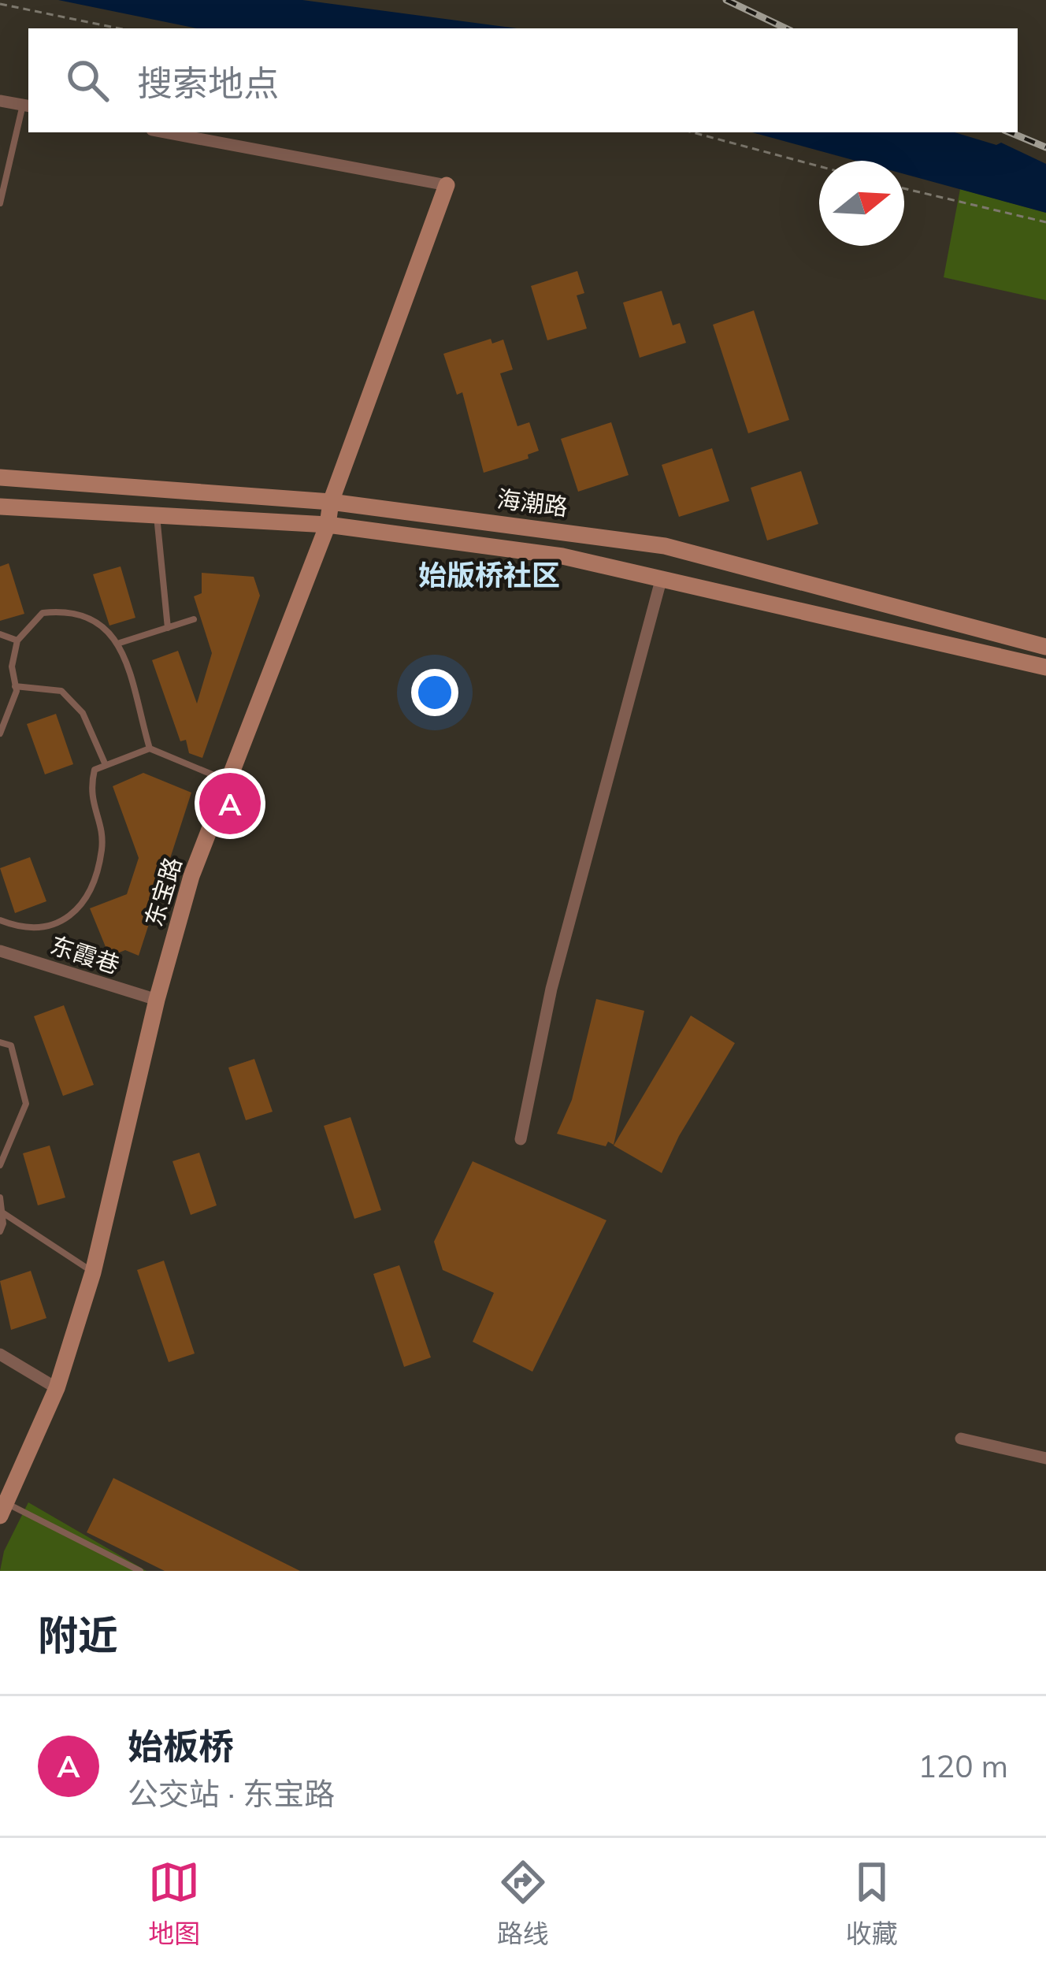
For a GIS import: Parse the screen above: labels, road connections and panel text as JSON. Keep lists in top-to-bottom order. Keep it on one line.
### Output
{"streets":{"main road":["海潮路","东宝路"],"street":["东霞巷"]},"crossings":[["海潮路","东宝路"],["东宝路","东霞巷"]],"districts":["始版桥社区"],"north":"right","page":{"search":"搜索地点","pins":"A","heading":"附近","list":[{"mark":"A","name":"始板桥","note":"公交站 · 东宝路","value":"120 m"}],"nav":["地图","路线","收藏"]}}
